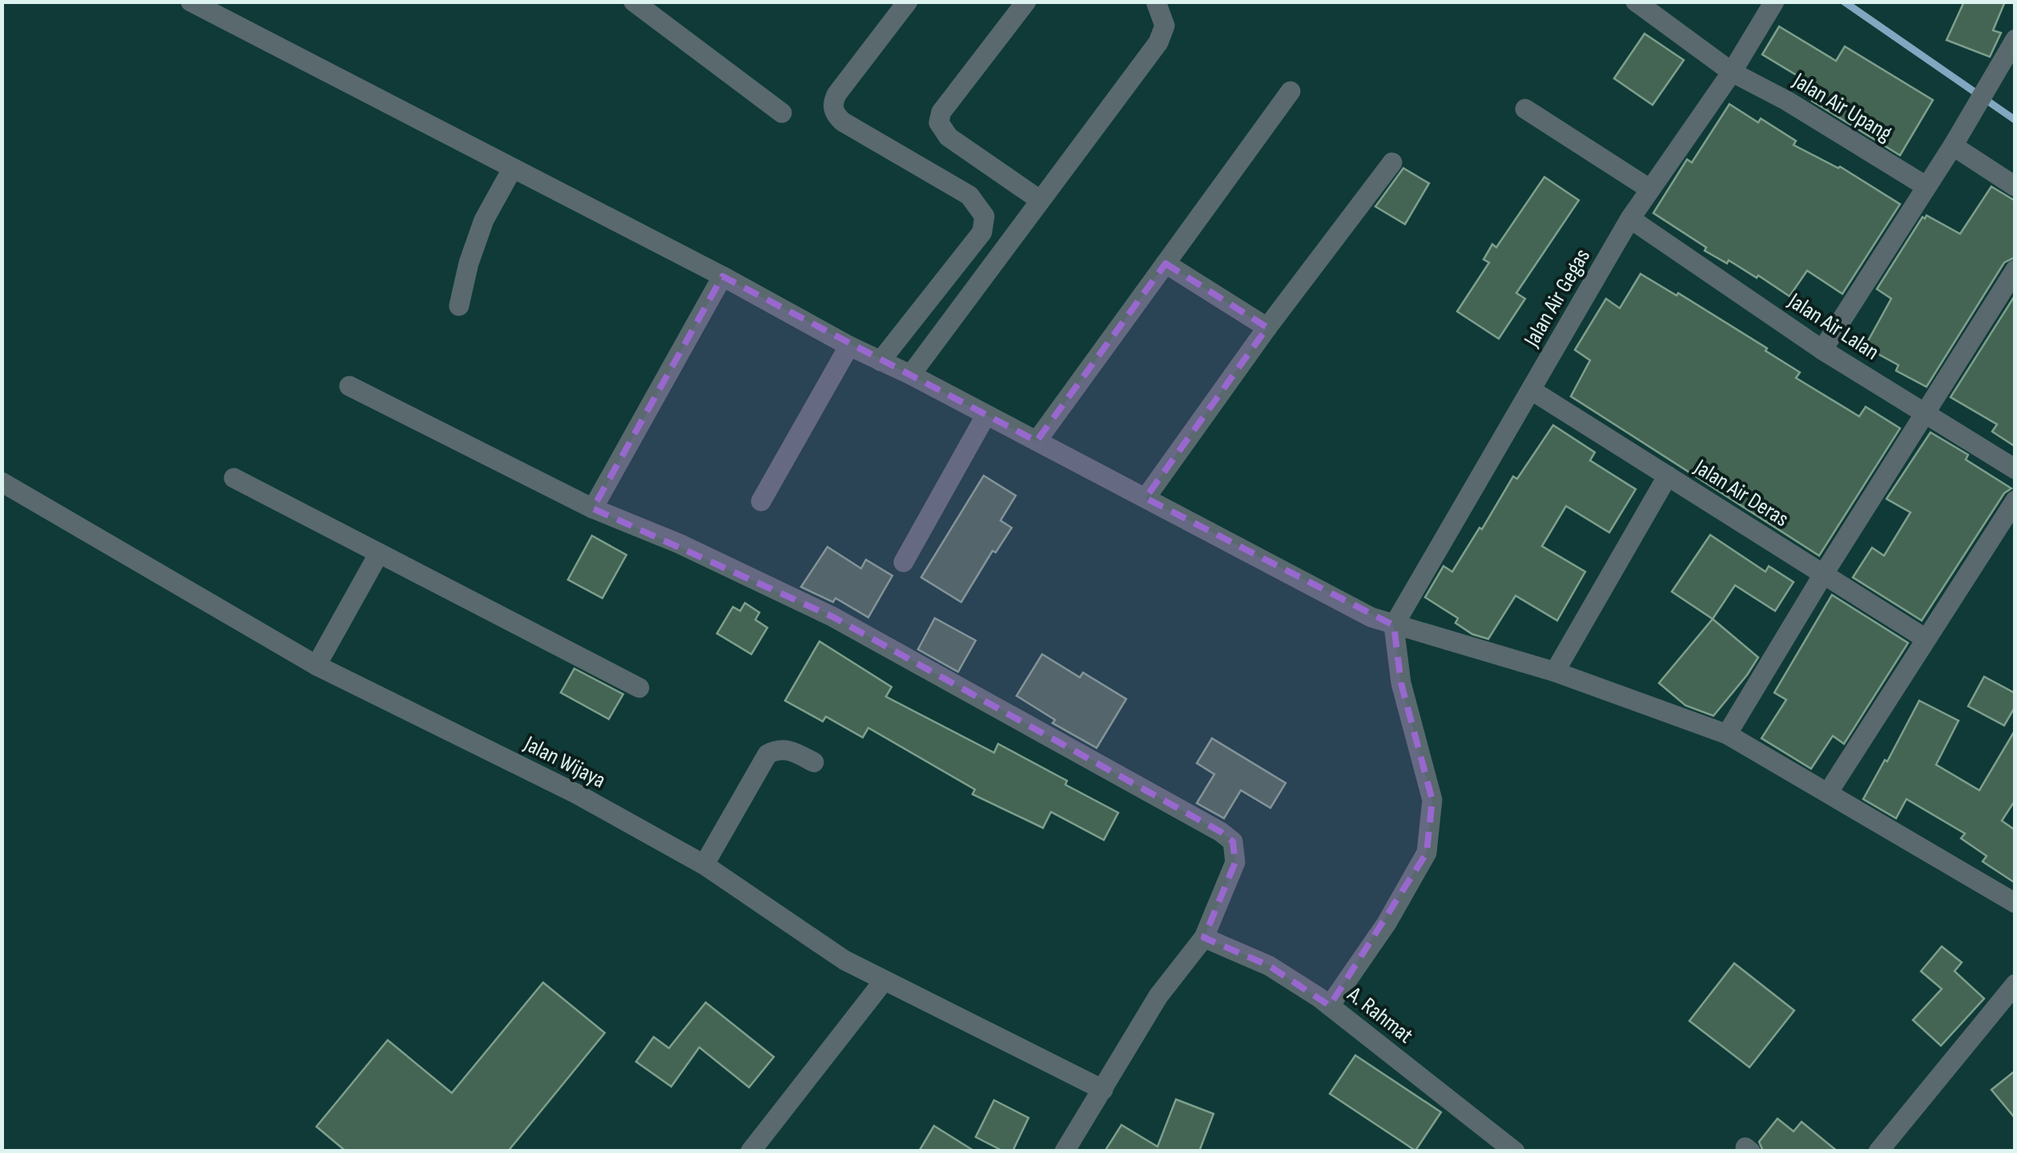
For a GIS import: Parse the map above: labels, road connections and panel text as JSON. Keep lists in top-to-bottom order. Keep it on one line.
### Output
{"streets":{"street":["Jalan Air Upang","Jalan Air Gegas","Jalan Air Lalan","Jalan Air Deras","Jalan Wijaya","A. Rahmat"]},"crossings":[["Jalan Air Upang","Jalan Air Gegas"],["Jalan Air Gegas","Jalan Air Lalan"],["Jalan Air Gegas","Jalan Air Deras"]]}
